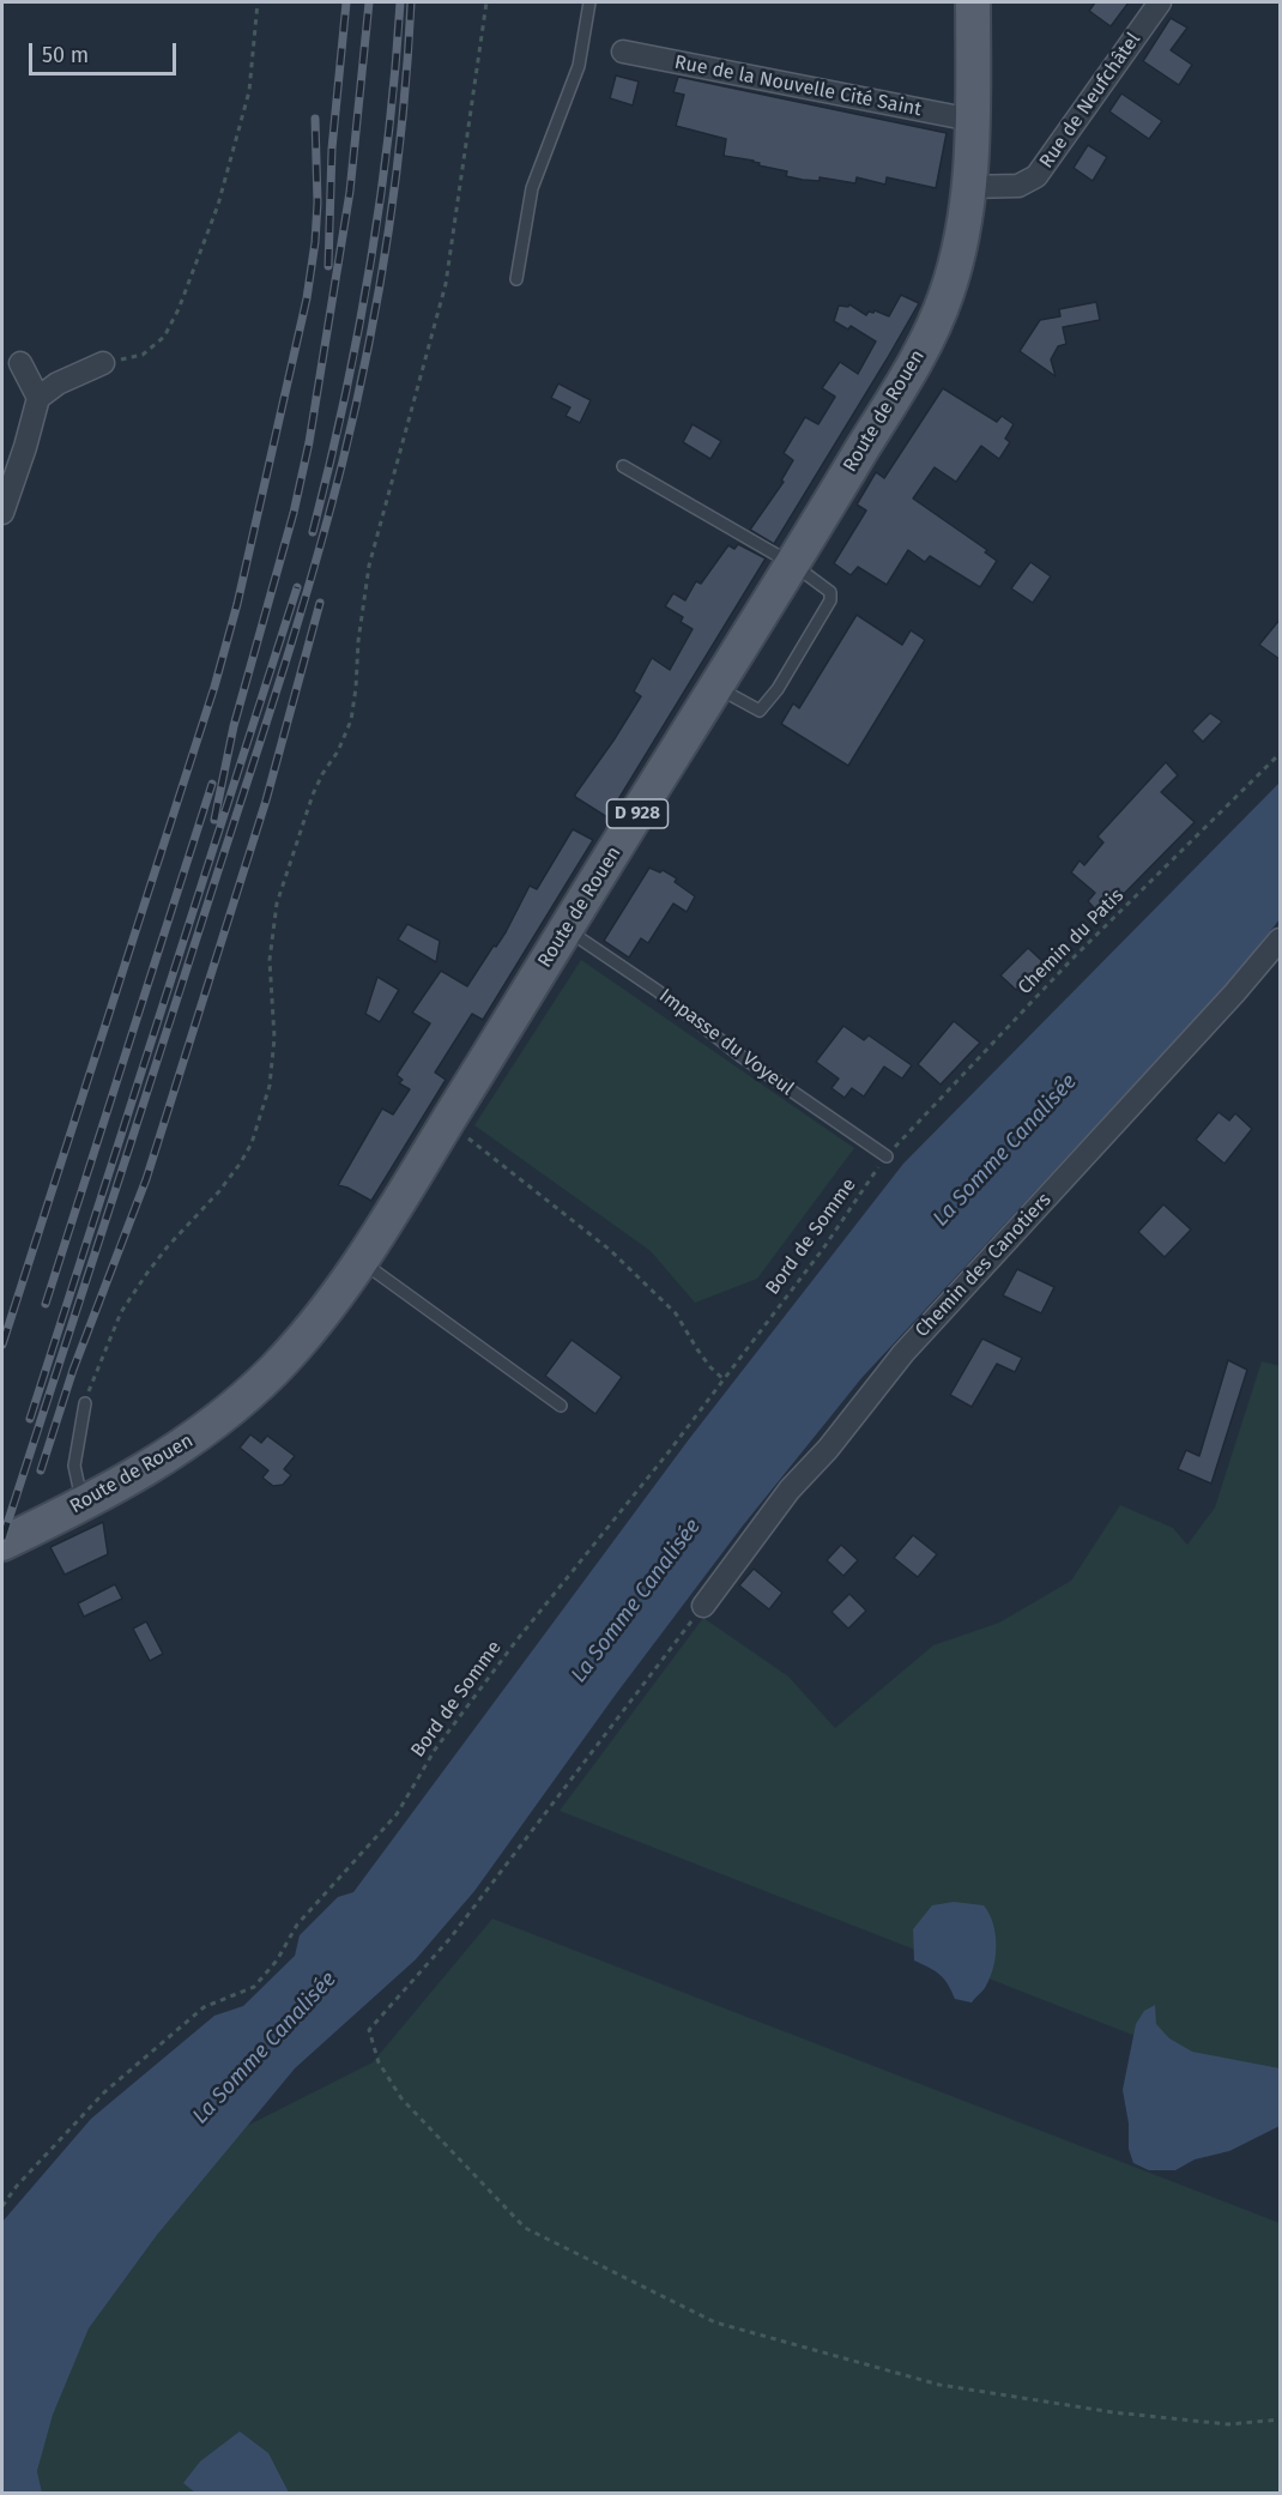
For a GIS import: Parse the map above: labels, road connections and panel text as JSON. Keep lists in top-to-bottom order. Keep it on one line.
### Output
{"streets":{"main road":["Route de Rouen","D 928"],"street":["Rue de la Nouvelle Cité Saint","Rue de Neufchâtel","Chemin des Canotiers"],"lane":["Impasse du Voyeul"],"path":["Chemin du Patis","Bord de Somme"]},"crossings":[["Rue de la Nouvelle Cité Saint","Route de Rouen"],["Rue de Neufchâtel","Route de Rouen"],["Route de Rouen","Impasse du Voyeul"],["Chemin du Patis","Impasse du Voyeul"],["Chemin du Patis","Bord de Somme"],["Impasse du Voyeul","Bord de Somme"]],"water":["La Somme Canalisée"],"scale_bar":"50 m"}
